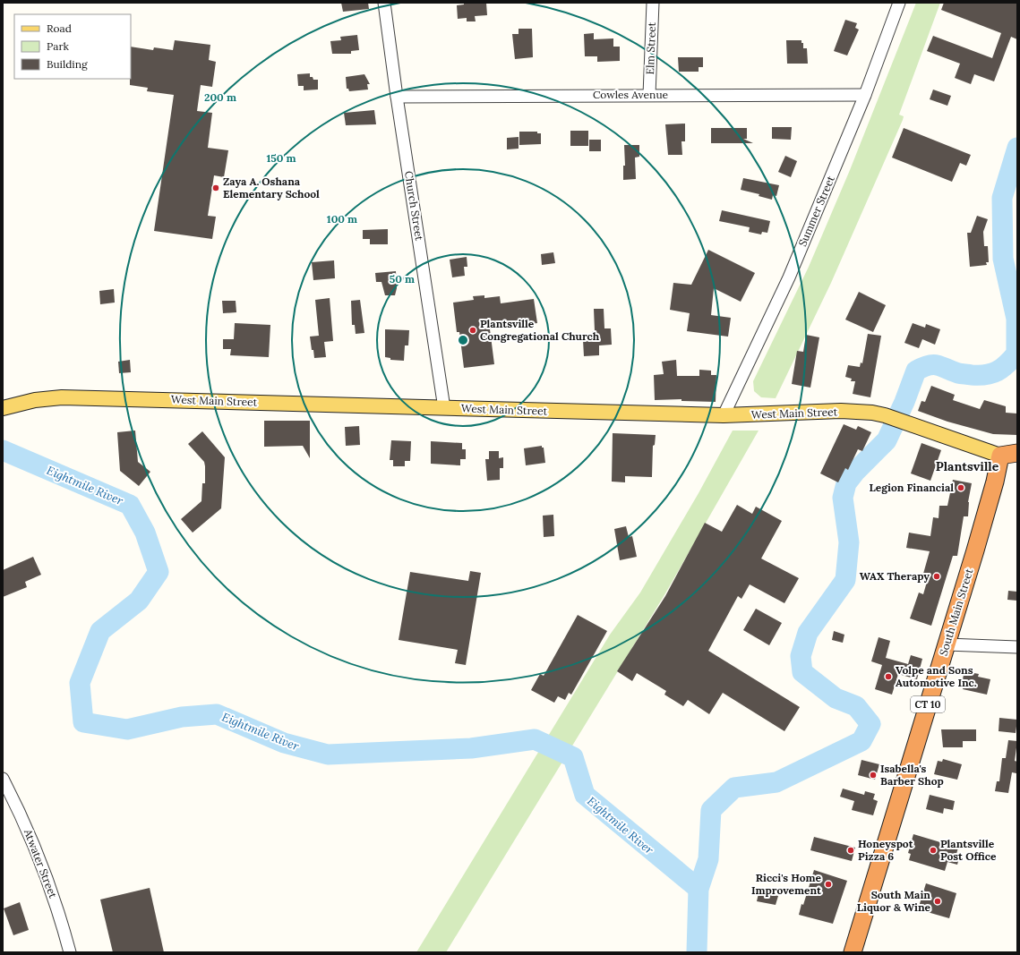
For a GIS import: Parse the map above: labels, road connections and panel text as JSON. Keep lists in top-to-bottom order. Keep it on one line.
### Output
{"streets":{"highway":["South Main Street","CT 10"],"main road":["West Main Street"],"street":["Elm Street","Cowles Avenue","Church Street","Summer Street","Atwater Street"]},"crossings":[["Elm Street","Cowles Avenue"],["Cowles Avenue","Church Street"],["Cowles Avenue","Summer Street"],["Church Street","West Main Street"],["Summer Street","West Main Street"],["West Main Street","South Main Street"]],"districts":["Plantsville"],"water":["Eightmile River"],"places":["Zaya A. Oshana Elementary School","Plantsville Congregational Church","Legion Financial","WAX Therapy","Volpe and Sons Automotive Inc.","Isabella's Barber Shop","Honeyspot Pizza 6","Plantsville Post Office","Ricci's Home Improvement","South Main Liquor & Wine"],"legend":["Road","Park","Building"],"rings":["200 m","150 m","100 m","50 m"]}
